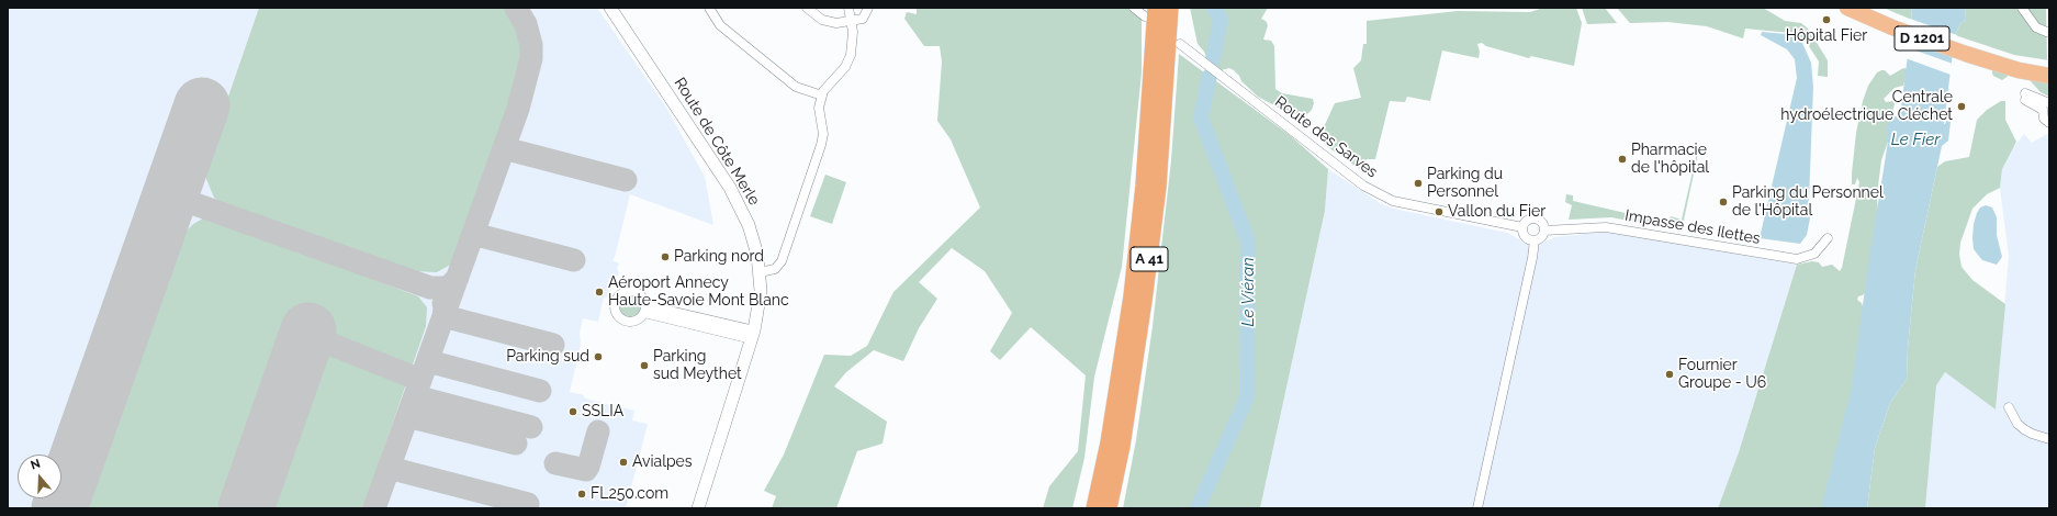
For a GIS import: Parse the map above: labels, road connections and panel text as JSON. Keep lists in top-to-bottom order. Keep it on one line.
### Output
{"streets":{"highway":["D 1201","A 41"],"main road":["Route de Côte Merle"],"street":["Route des Sarves","Impasse des Ilettes"]},"crossings":[["Route des Sarves","Impasse des Ilettes"]],"water":["Le Fier","Le Viéran"],"places":["Hôpital Fier","Centrale hydroélectrique Cléchet","Pharmacie de l'hôpital","Parking du Personnel","Parking du Personnel de l'Hôpital","Vallon du Fier","Parking nord","Aéroport Annecy Haute-Savoie Mont Blanc","Parking sud","Parking sud Meythet","Fournier Groupe - U6","SSLIA","Avialpes","FL250.com"],"north":"top"}
